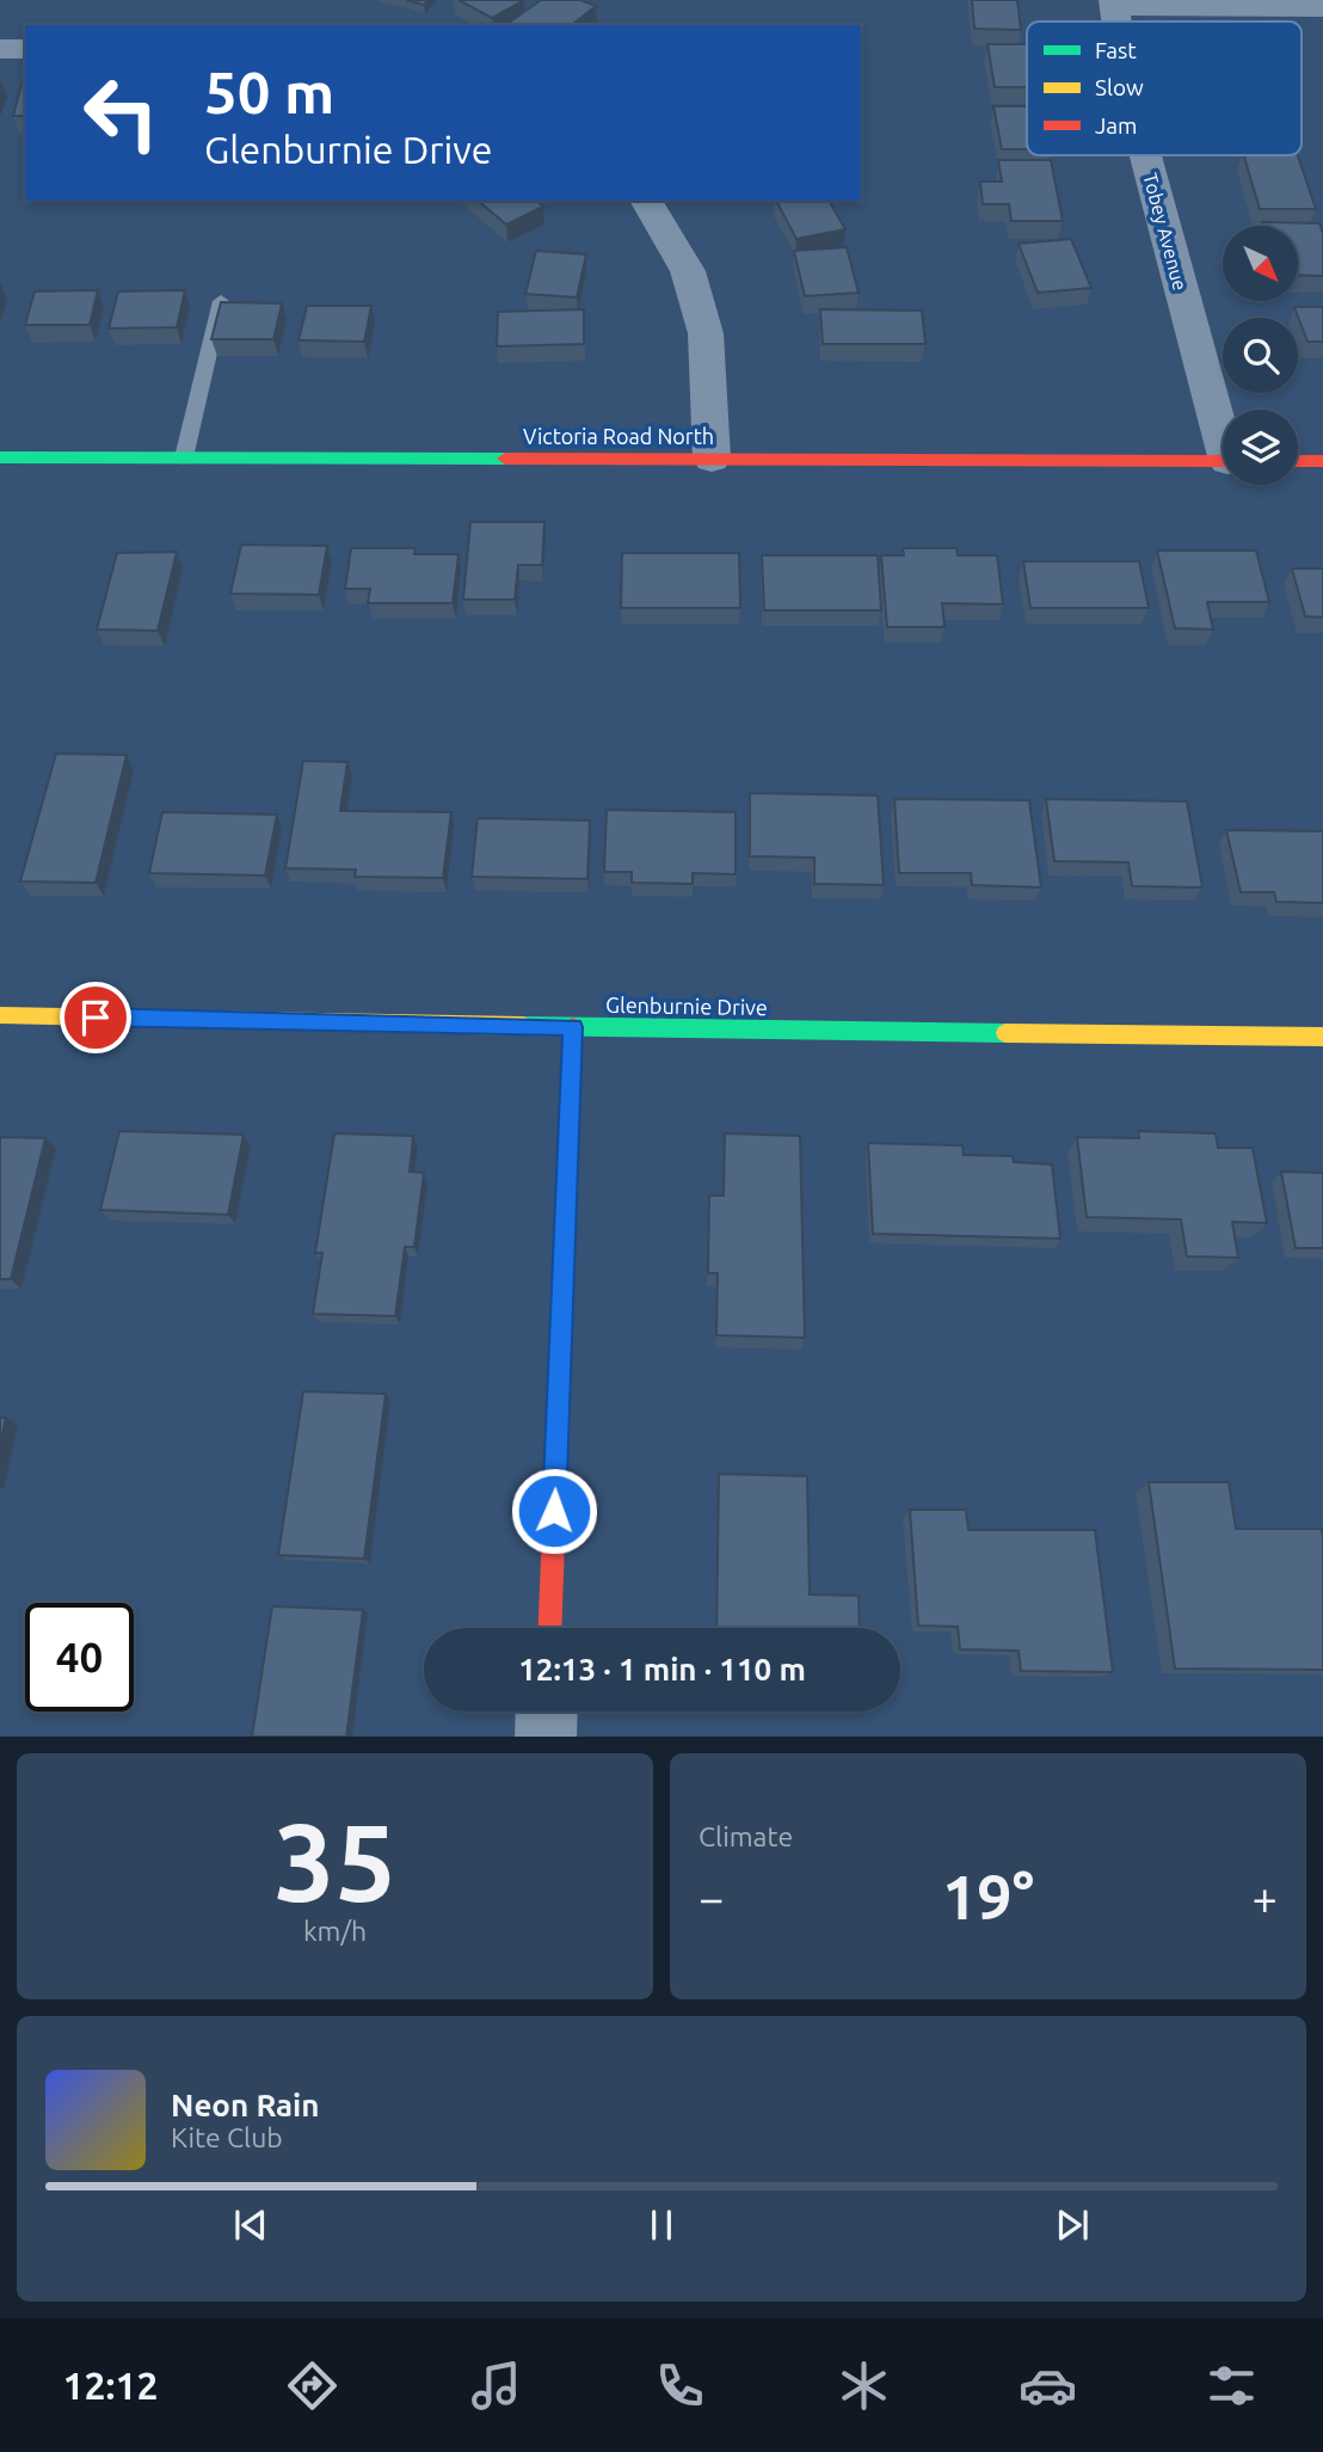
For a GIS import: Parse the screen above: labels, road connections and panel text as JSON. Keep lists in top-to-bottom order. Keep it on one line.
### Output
{"streets":{"street":["Tobey Avenue","Victoria Road North","Glenburnie Drive"]},"legend":["Fast","Slow","Jam"],"north":"bottom right","page":{"turn":["50 m","Glenburnie Drive"],"limit":"40","trip":"12:13 · 1 min · 110 m","tile":[["35","km/h"],"Climate"],"heat":["−","19°","+"],"song":["Neon Rain","Kite Club"],"tabs":"12:12"}}
